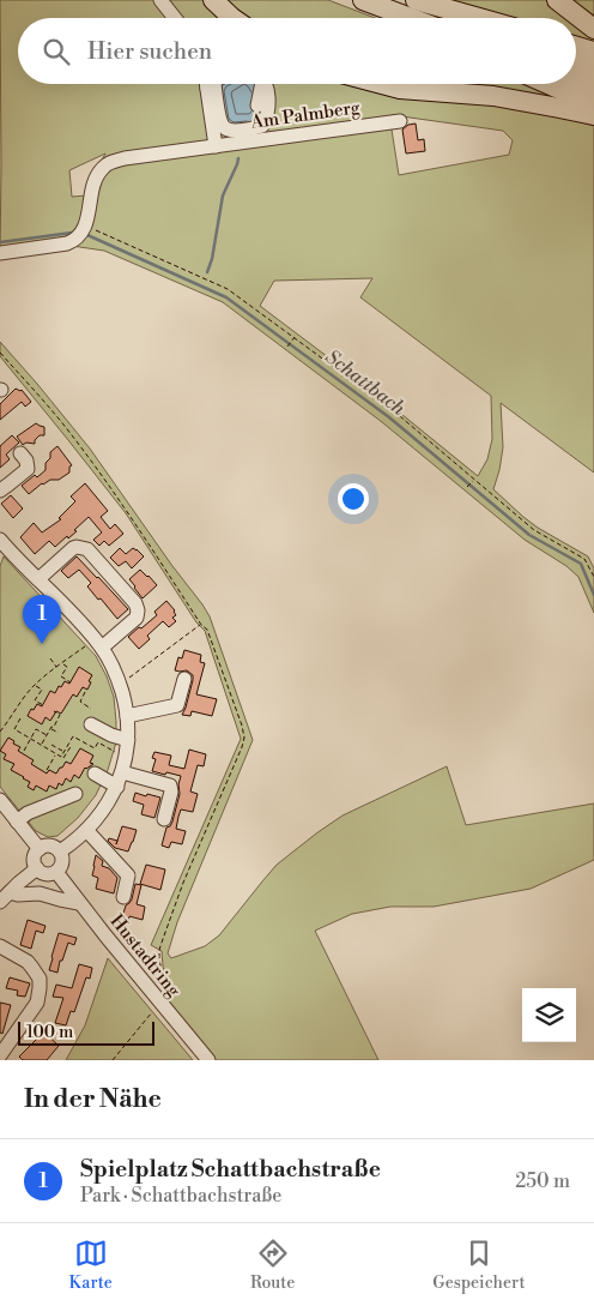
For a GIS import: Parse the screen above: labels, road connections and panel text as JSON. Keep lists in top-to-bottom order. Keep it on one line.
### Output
{"streets":{"street":["Am Palmberg","Hustadtring"]},"water":["Schattbach"],"scale_bar":"100 m","page":{"search":"Hier suchen","pins":"1","scale":"100 m","heading":"In der Nähe","list":[{"mark":"1","name":"Spielplatz Schattbachstraße","note":"Park · Schattbachstraße","value":"250 m"}],"nav":["Karte","Route","Gespeichert"]}}
